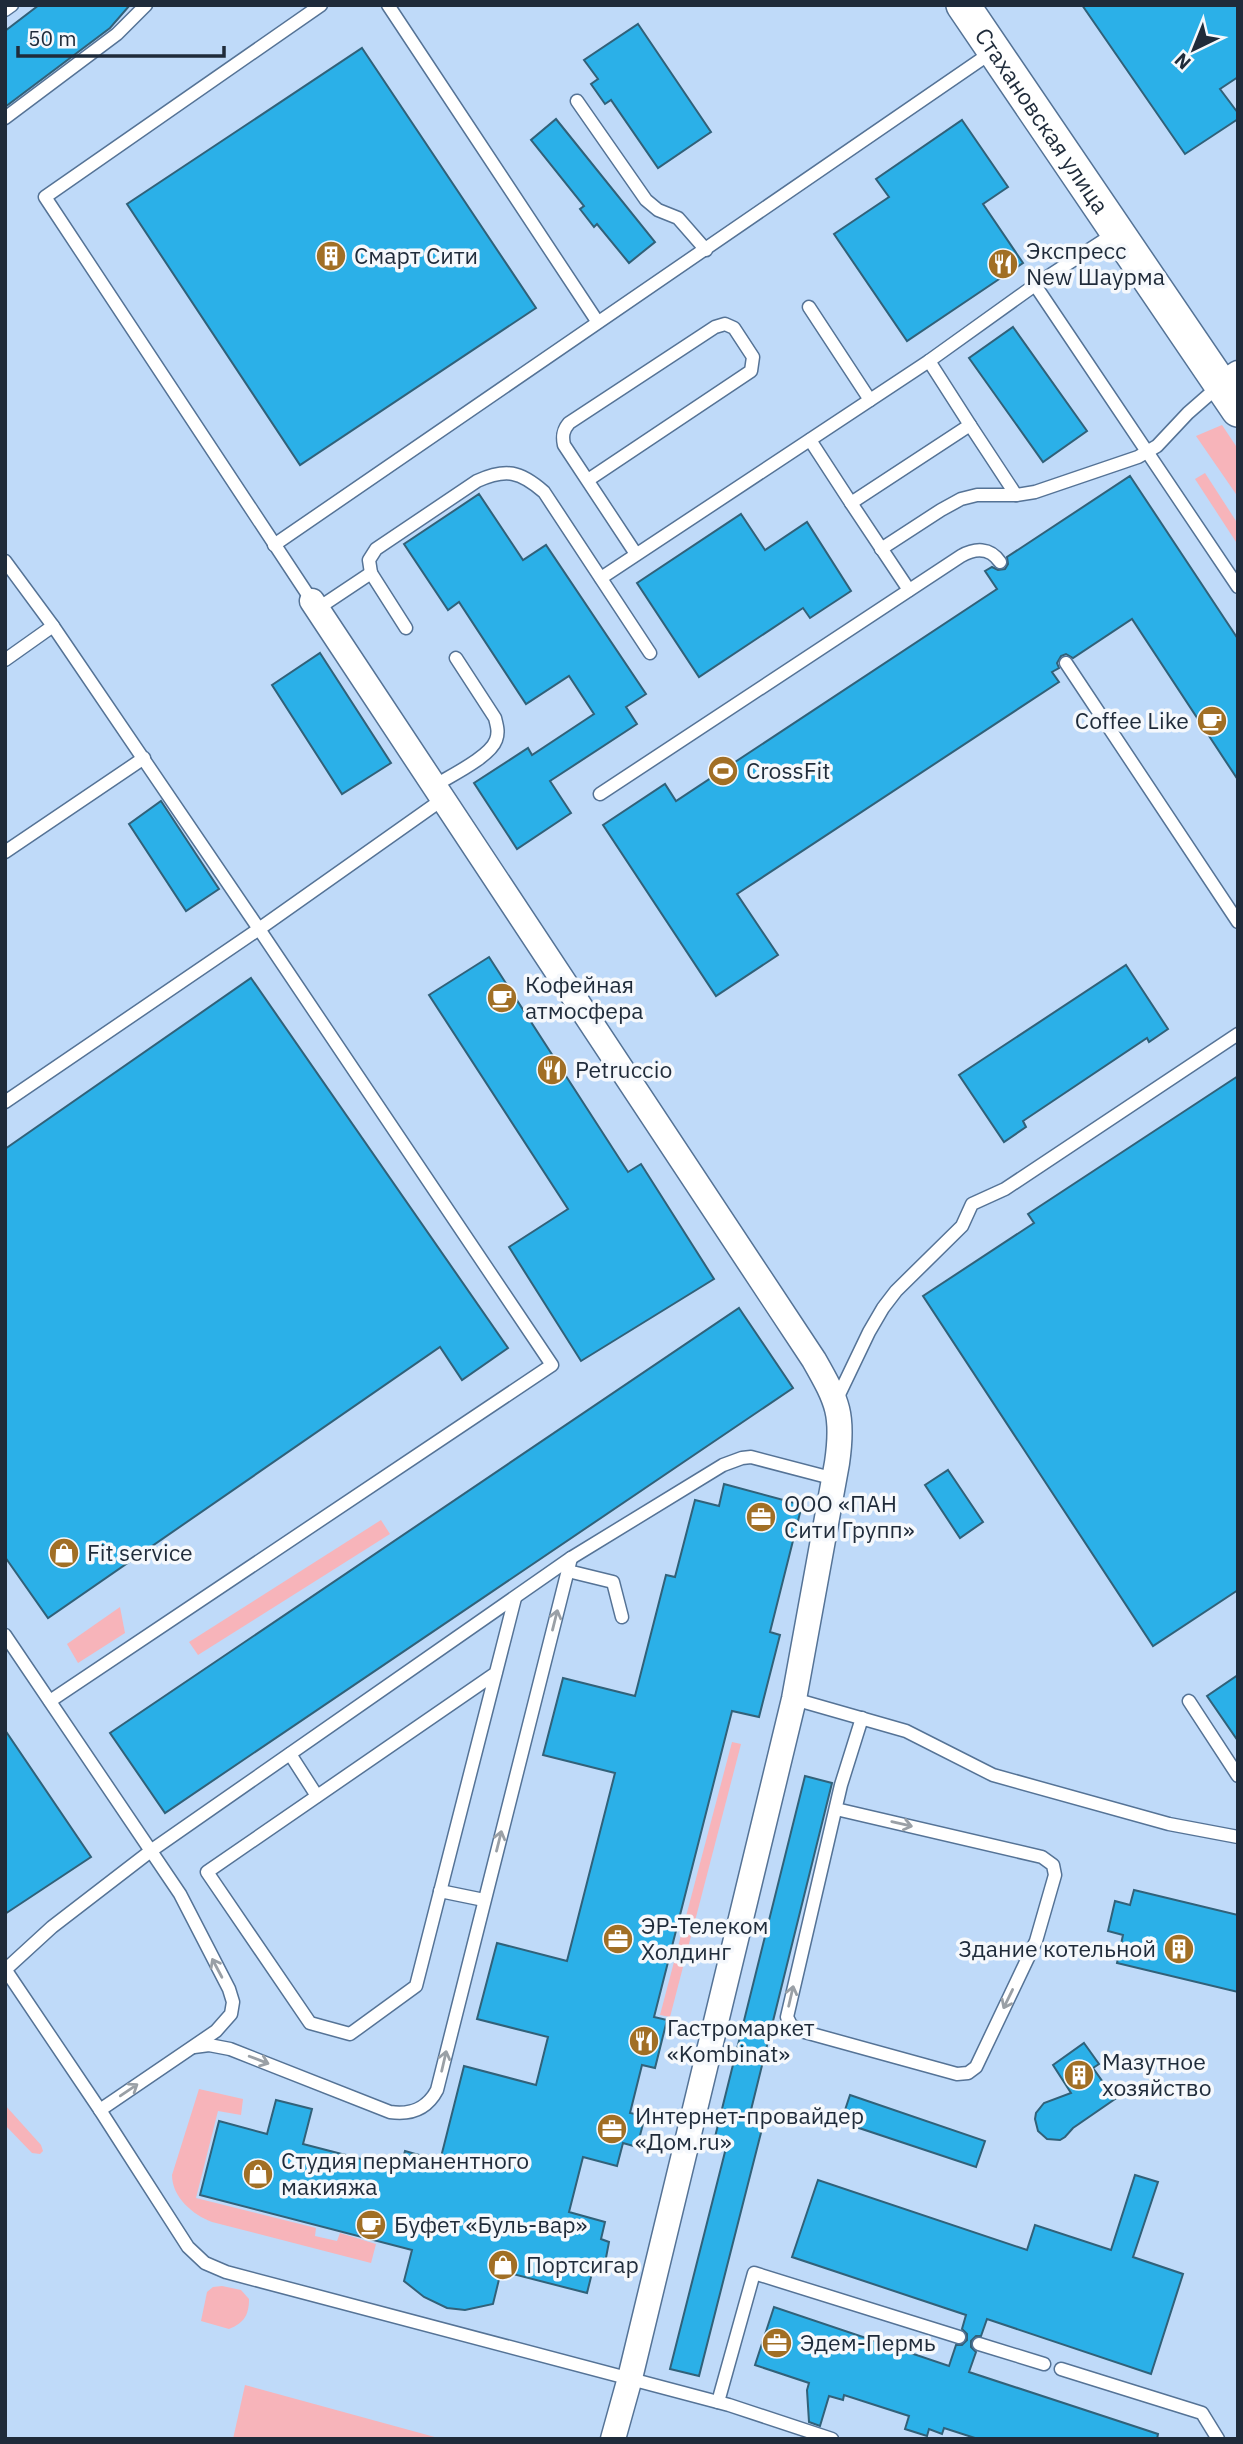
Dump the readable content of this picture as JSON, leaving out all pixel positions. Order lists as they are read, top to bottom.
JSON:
{
  "streets": {
    "main road": ["Стахановская улица"]
  },
  "places": {
    "building": ["Смарт Сити", "Здание котельной", "Мазутное хозяйство"],
    "restaurant": ["Экспресс New Шаурма", "Petruccio", "Гастромаркет «Kombinat»"],
    "cafe": ["Coffee Like", "Кофейная атмосфера", "Буфет «Буль-вар»"],
    "sports": ["CrossFit"],
    "office": [
      "ООО «ПАН Сити Групп»",
      "ЭР-Телеком Холдинг",
      "Интернет-провайдер «Дом.ru»",
      "Эдем-Пермь"
    ],
    "shop": ["Fit service", "Студия перманентного макияжа", "Портсигар"]
  },
  "scale_bar": "50 m",
  "north": "bottom left"
}
